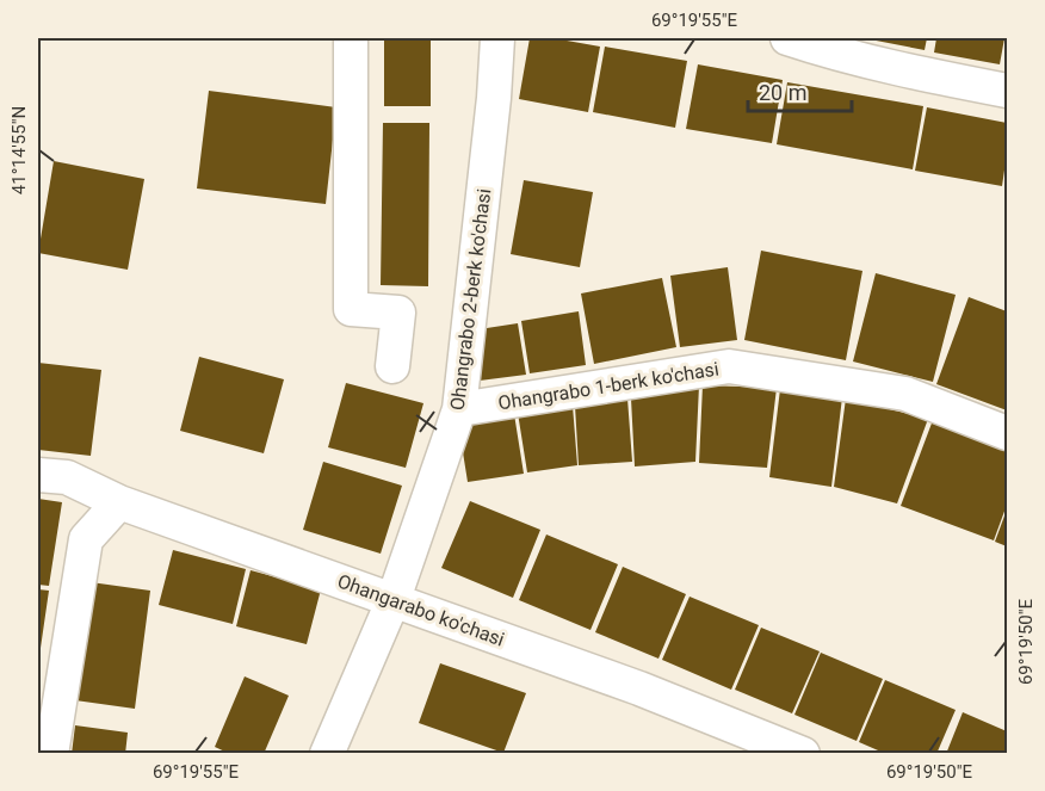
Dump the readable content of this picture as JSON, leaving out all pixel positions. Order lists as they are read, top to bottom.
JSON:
{
  "streets": {
    "street": ["Ohangrabo 2-berk ko'chasi", "Ohangrabo 1-berk ko'chasi", "Ohangarabo ko'chasi"]
  },
  "crossings": [
    ["Ohangrabo 2-berk ko'chasi", "Ohangrabo 1-berk ko'chasi"],
    ["Ohangrabo 2-berk ko'chasi", "Ohangarabo ko'chasi"]
  ],
  "scale_bar": "20 m",
  "coordinates": ["69°19'55\"E", "41°14'55\"N", "69°19'50\"E"]
}
